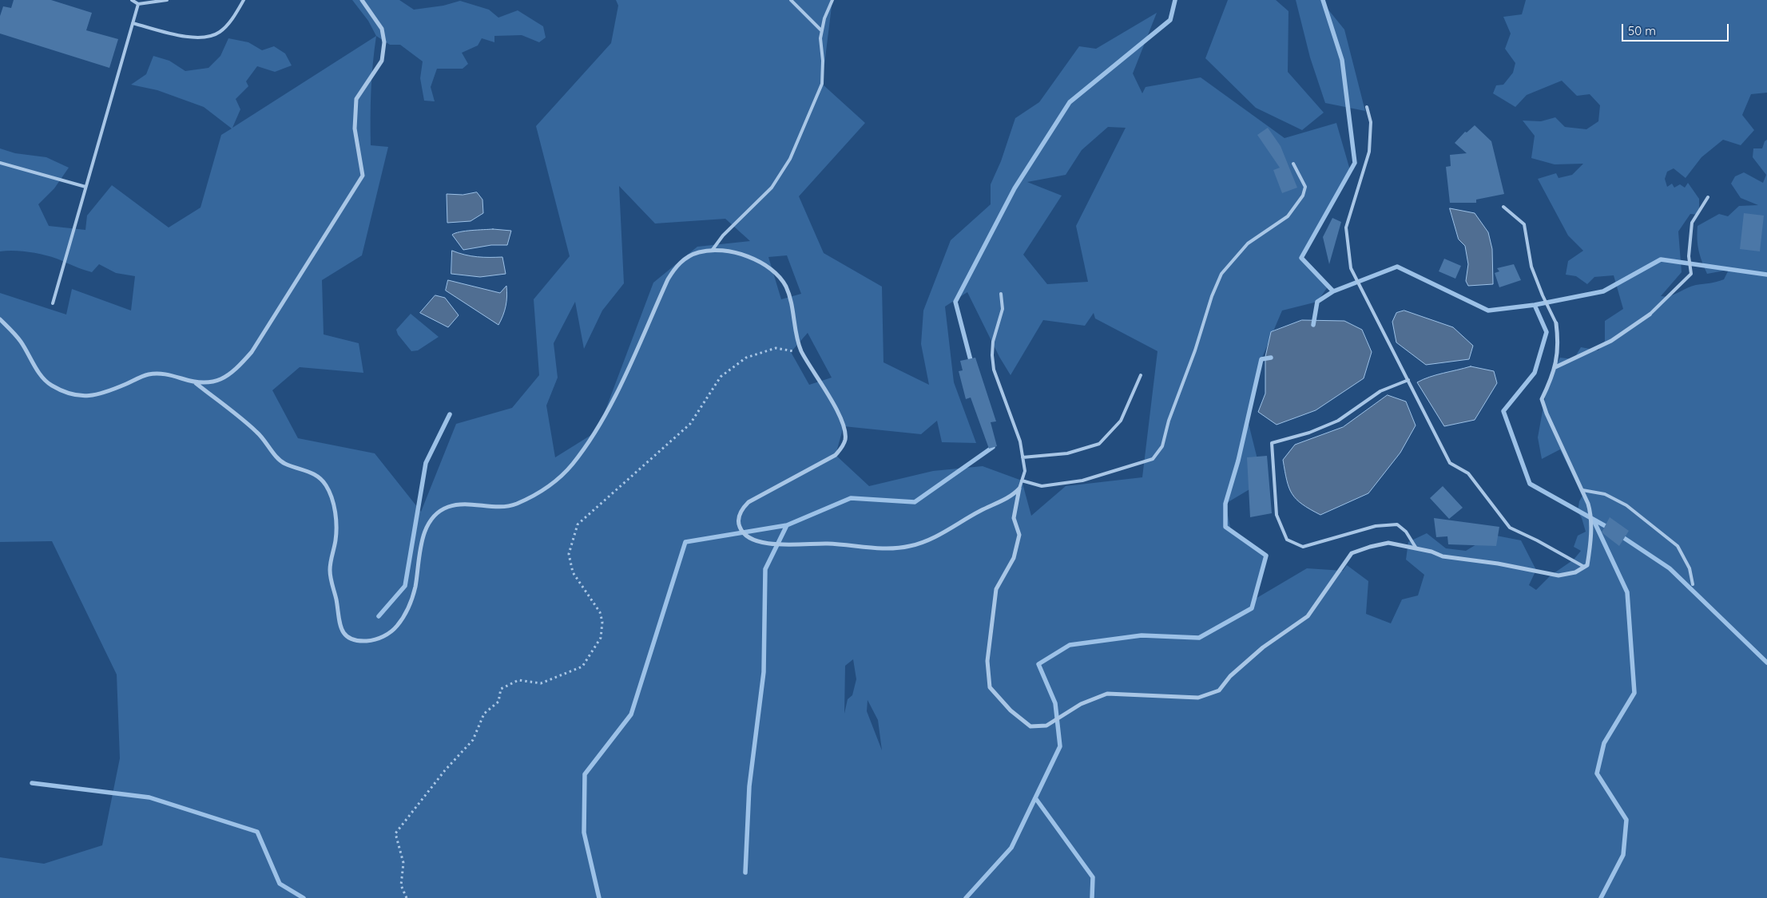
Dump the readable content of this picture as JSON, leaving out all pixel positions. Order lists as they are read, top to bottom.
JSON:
{
  "scale_bar": "50 m"
}
